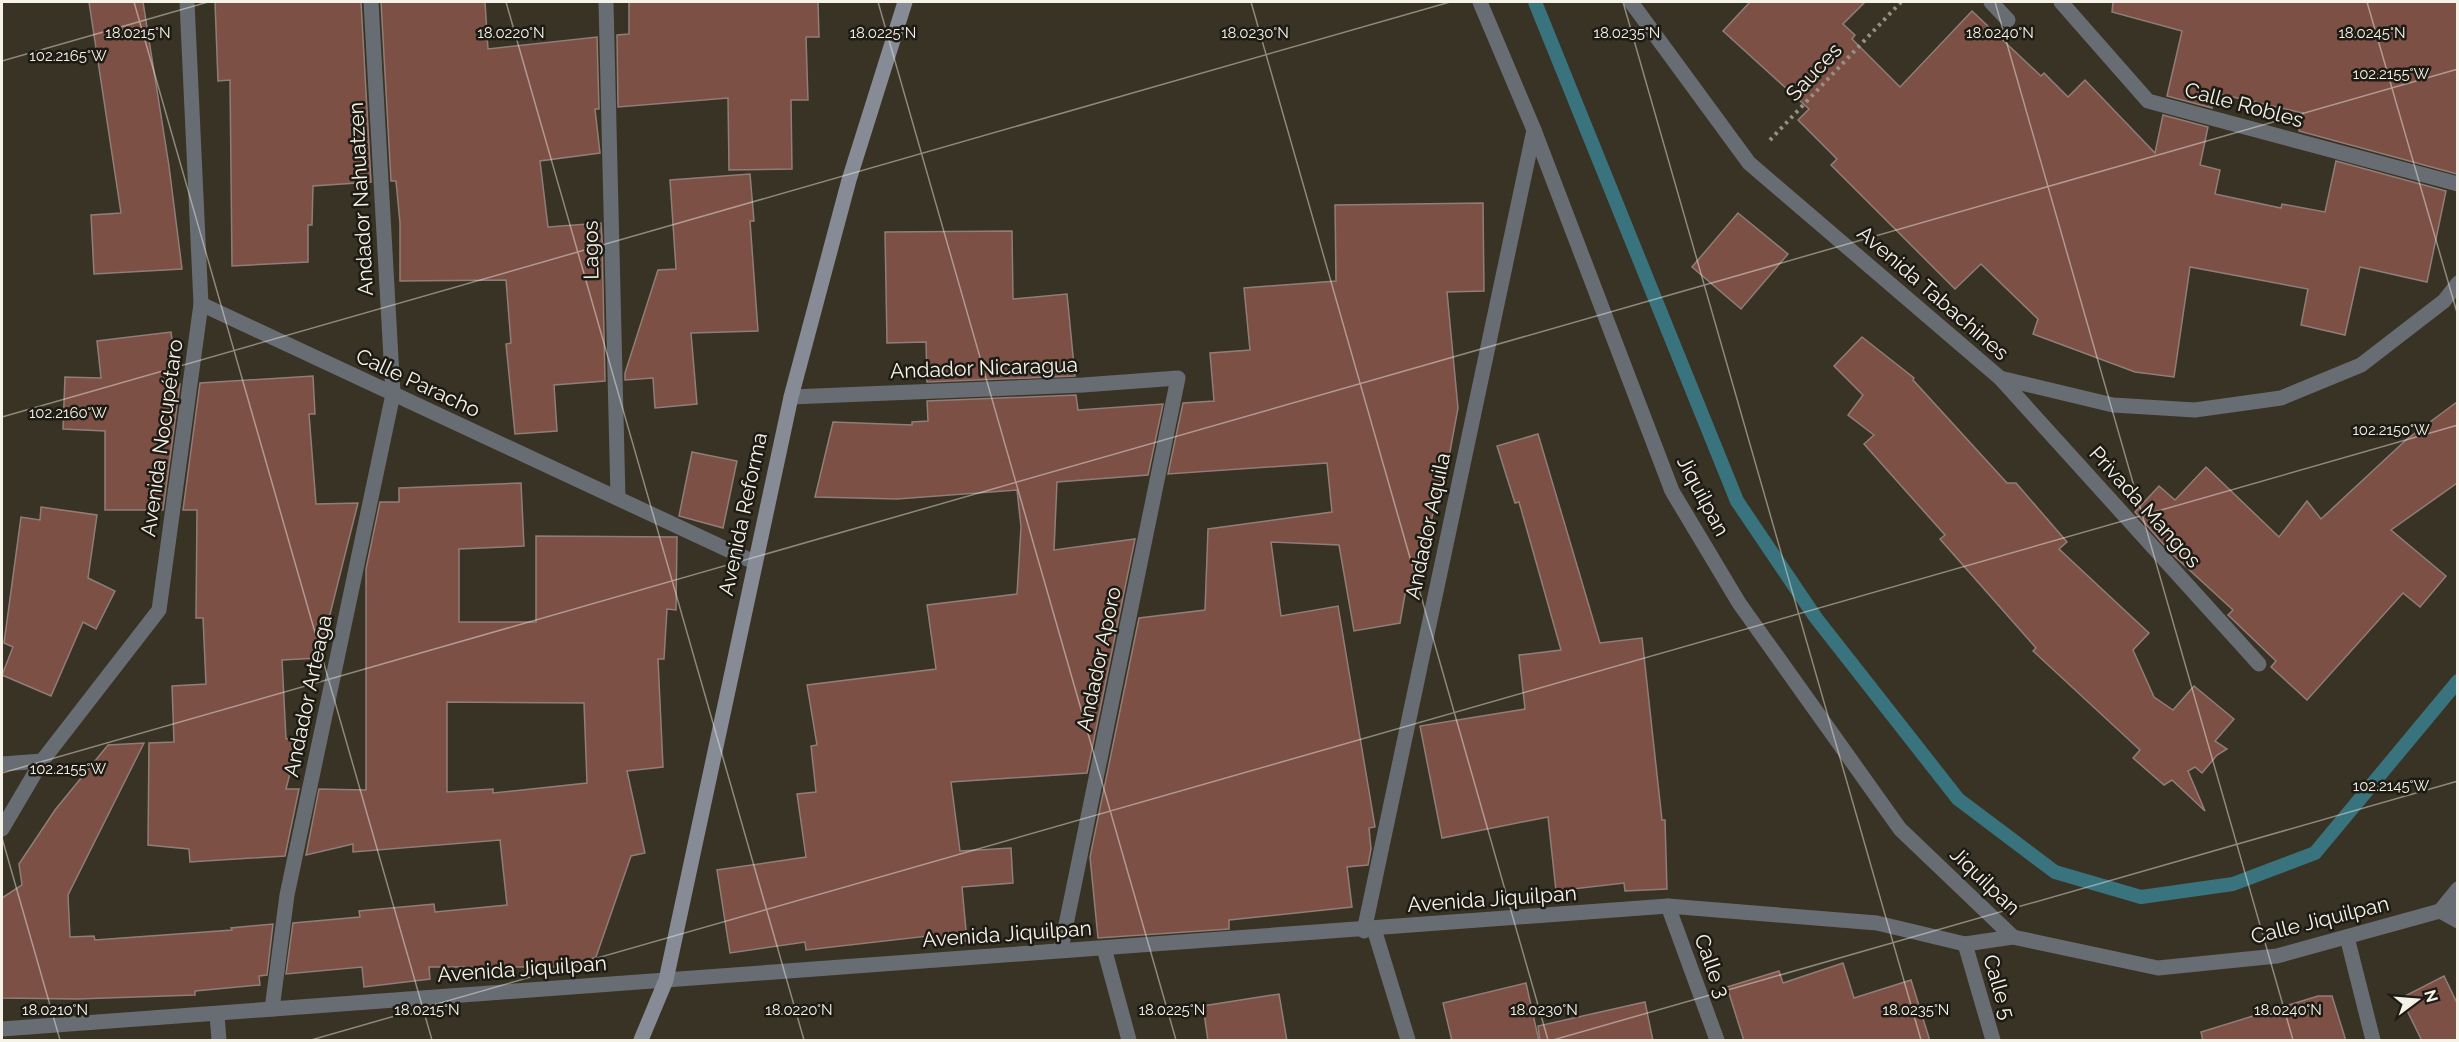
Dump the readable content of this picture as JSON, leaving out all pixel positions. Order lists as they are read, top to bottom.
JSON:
{
  "streets": {
    "street": [
      "Calle Robles",
      "Andador Nahuatzen",
      "Lagos",
      "Avenida Tabachines",
      "Andador Nicaragua",
      "Calle Paracho",
      "Avenida Nocupétaro",
      "Jiquilpan",
      "Privada Mangos",
      "Avenida Reforma",
      "Andador Aquila",
      "Andador Aporo",
      "Andador Arteaga",
      "Avenida Jiquilpan",
      "Calle Jiquilpan",
      "Calle 3",
      "Calle 5"
    ],
    "path": ["Sauces"]
  },
  "crossings": [
    ["Sauces", "Avenida Tabachines"],
    ["Andador Nahuatzen", "Calle Paracho"],
    ["Andador Nahuatzen", "Andador Arteaga"],
    ["Lagos", "Calle Paracho"],
    ["Avenida Tabachines", "Privada Mangos"],
    ["Andador Nicaragua", "Avenida Reforma"],
    ["Andador Nicaragua", "Andador Aporo"],
    ["Calle Paracho", "Avenida Nocupétaro"],
    ["Calle Paracho", "Avenida Reforma"],
    ["Calle Paracho", "Andador Arteaga"],
    ["Jiquilpan", "Andador Aquila"],
    ["Jiquilpan", "Avenida Jiquilpan"],
    ["Jiquilpan", "Calle Jiquilpan"],
    ["Avenida Reforma", "Avenida Jiquilpan"],
    ["Andador Aquila", "Avenida Jiquilpan"],
    ["Andador Aporo", "Avenida Jiquilpan"],
    ["Andador Arteaga", "Avenida Jiquilpan"],
    ["Avenida Jiquilpan", "Calle Jiquilpan"],
    ["Avenida Jiquilpan", "Calle 3"],
    ["Avenida Jiquilpan", "Calle 5"]
  ],
  "north": "right",
  "coordinates": [
    "18.0215°N",
    "18.0220°N",
    "18.0225°N",
    "18.0230°N",
    "18.0235°N",
    "18.0240°N",
    "18.0245°N",
    "102.2165°W",
    "102.2155°W",
    "102.2160°W",
    "102.2150°W",
    "102.2145°W",
    "18.0210°N"
  ]
}
